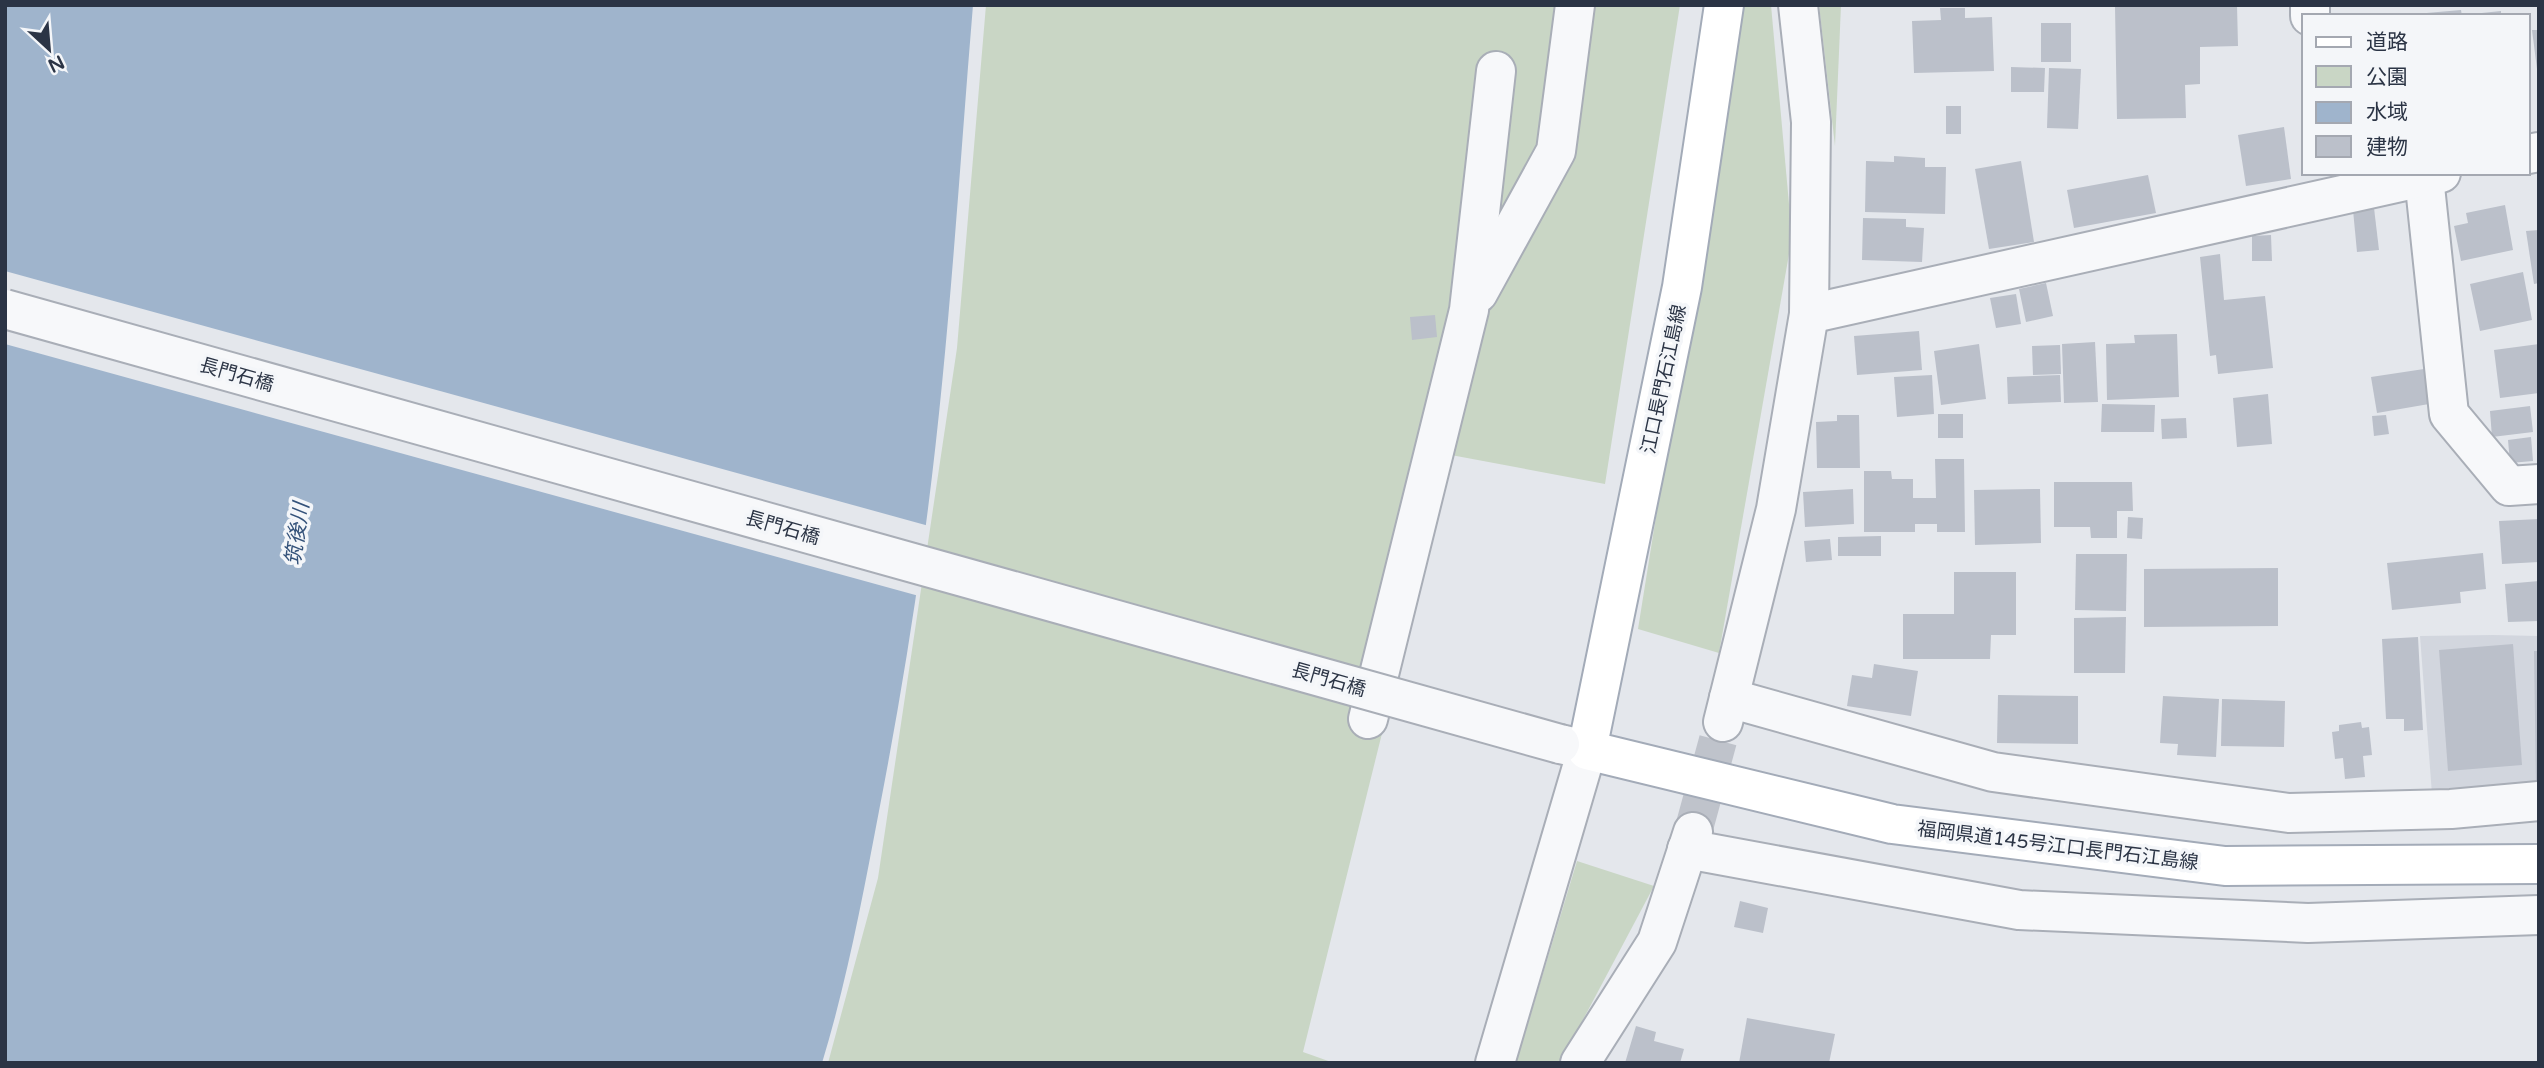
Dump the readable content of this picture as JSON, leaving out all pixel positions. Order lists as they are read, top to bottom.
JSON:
{
  "streets": {
    "main road": ["江口長門石江島線", "福岡県道145号江口長門石江島線"],
    "street": ["長門石橋"]
  },
  "crossings": [
    ["長門石橋", "江口長門石江島線"],
    ["長門石橋", "福岡県道145号江口長門石江島線"],
    ["江口長門石江島線", "福岡県道145号江口長門石江島線"]
  ],
  "water": ["筑後川"],
  "legend": [
    "道路",
    "公園",
    "水域",
    "建物"
  ],
  "north": "bottom right"
}
